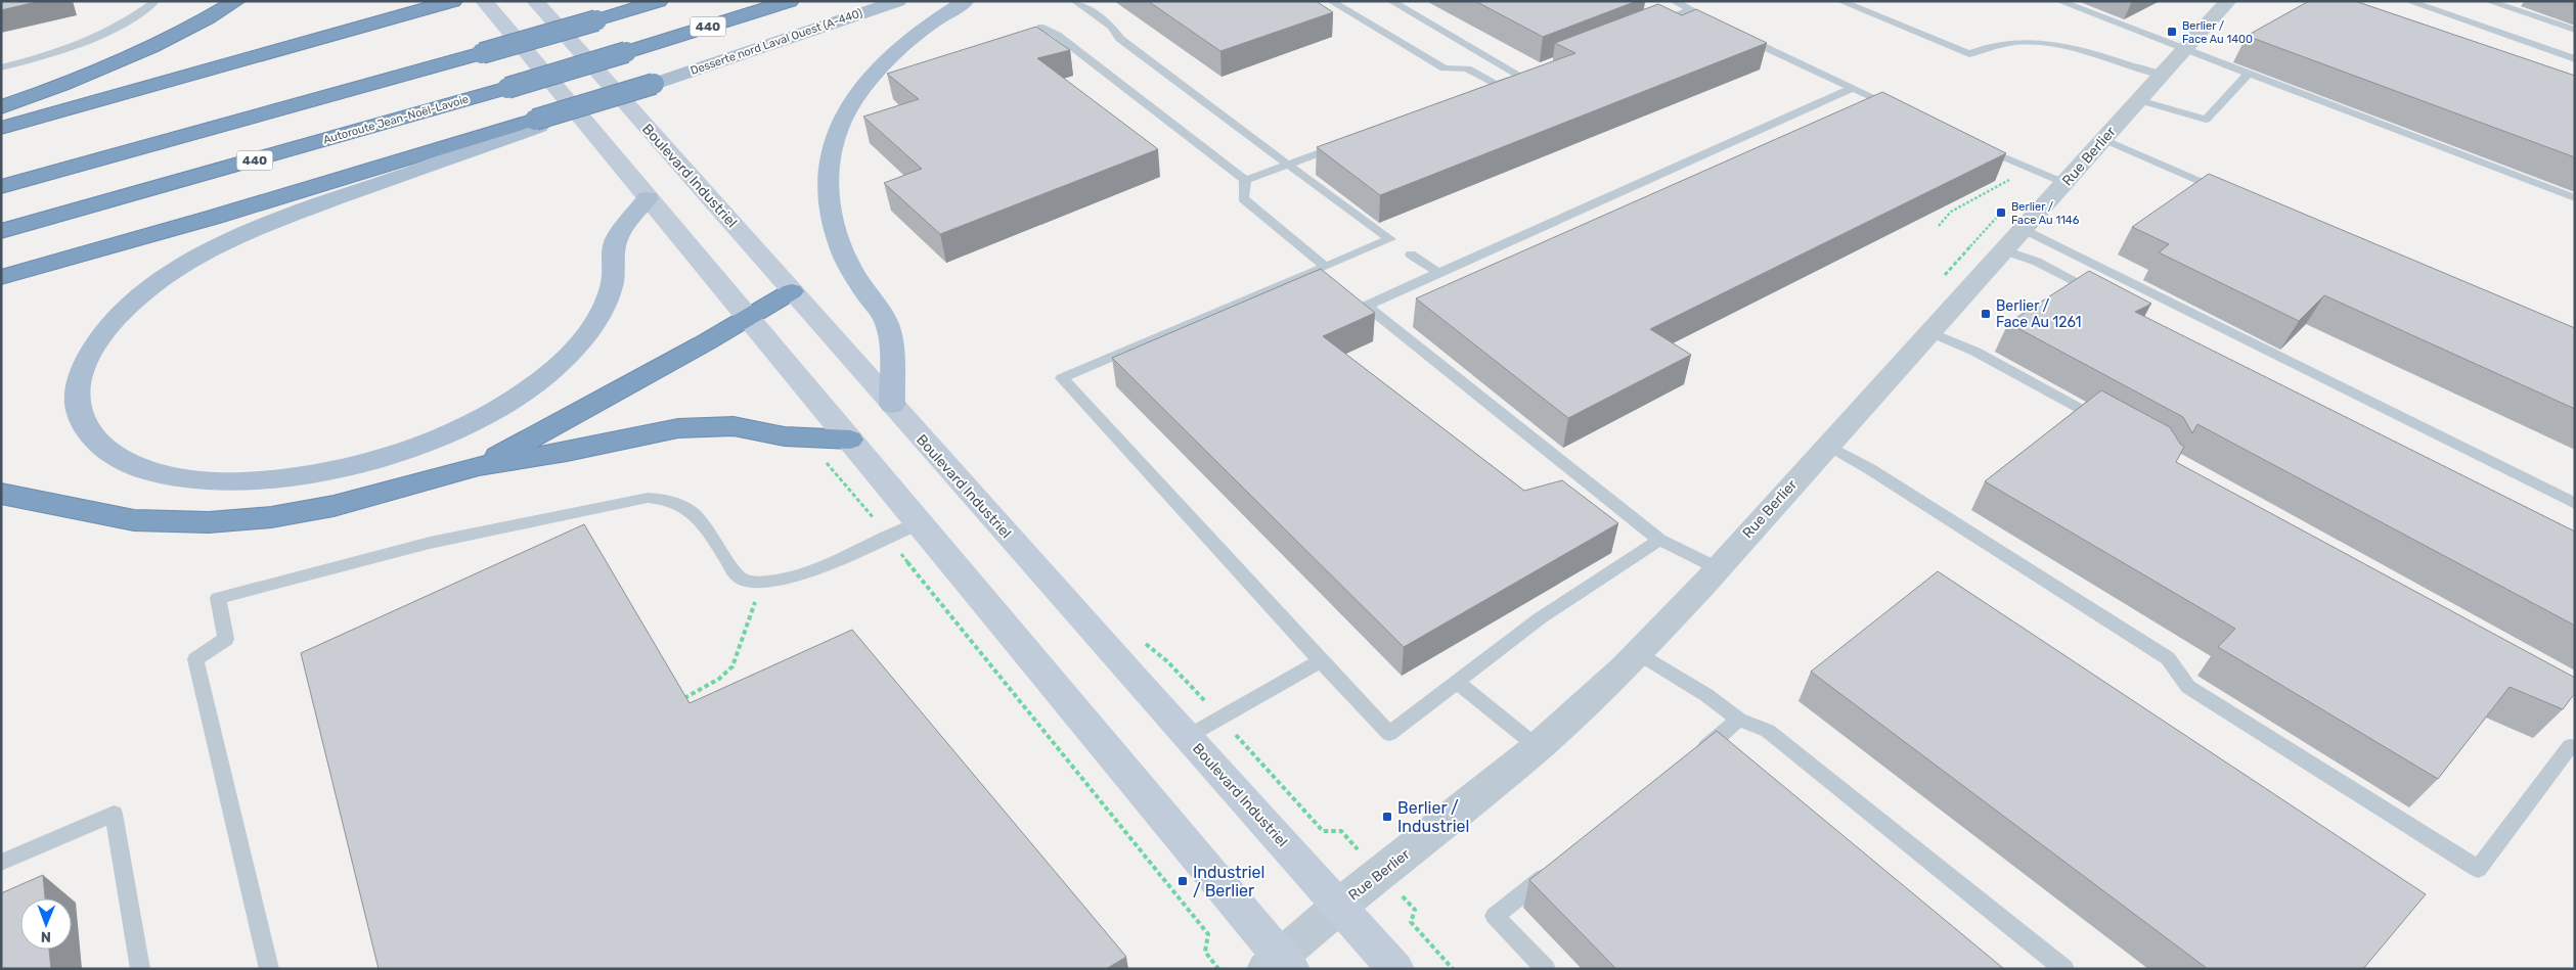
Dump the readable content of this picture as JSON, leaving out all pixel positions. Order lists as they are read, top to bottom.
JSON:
{
  "streets": {
    "highway": ["440", "Autoroute Jean-Noël-Lavoie"],
    "main road": ["Desserte nord Laval Ouest (A-440)"],
    "street": ["Rue Berlier", "Boulevard Industriel"]
  },
  "crossings": [
    ["Rue Berlier", "Boulevard Industriel"]
  ],
  "places": {
    "transit": [
      "Berlier / Face Au 1400",
      "Berlier / Face Au 1146",
      "Berlier / Face Au 1261",
      "Berlier / Industriel",
      "Industriel / Berlier"
    ]
  },
  "north": "bottom"
}
